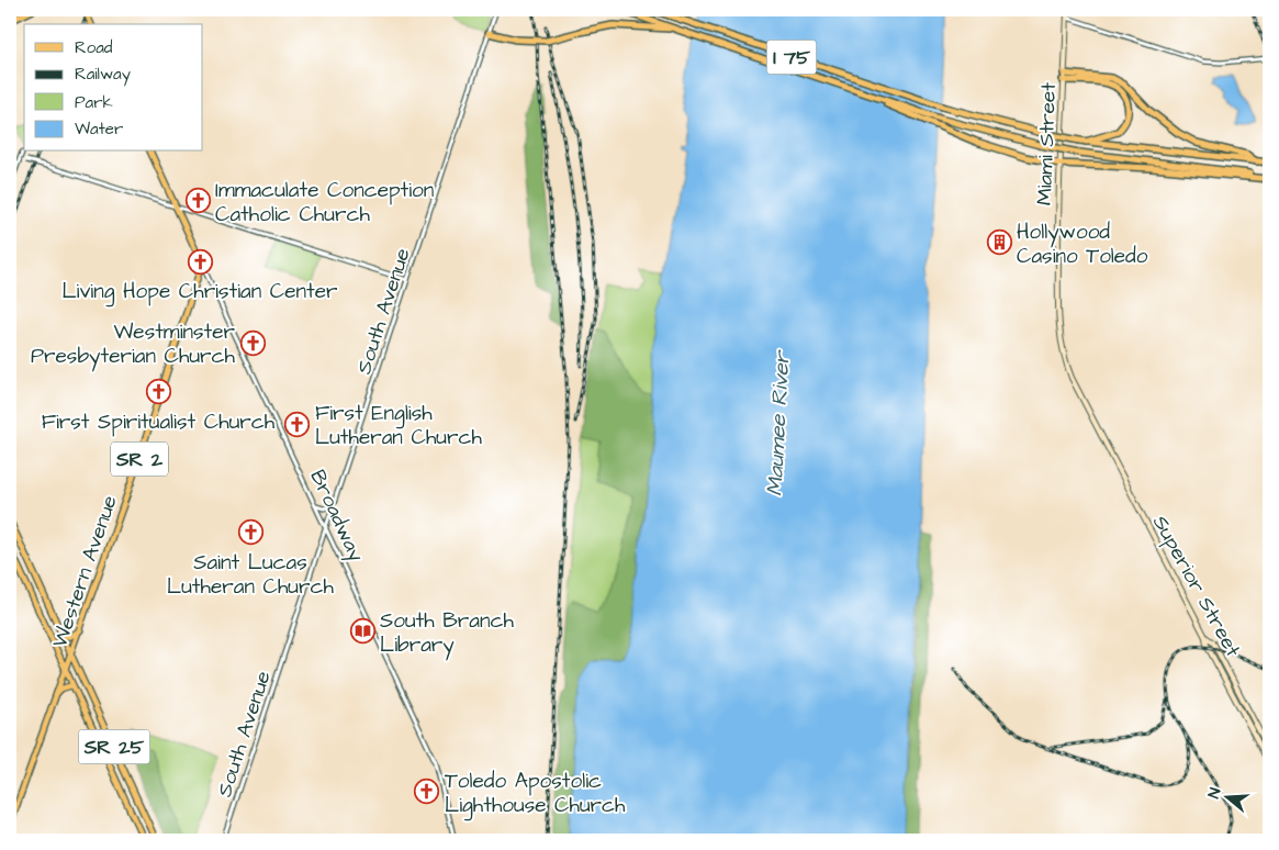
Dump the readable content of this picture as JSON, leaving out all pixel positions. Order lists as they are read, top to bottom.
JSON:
{
  "streets": {
    "highway": ["I 75"],
    "main road": [
      "Miami Street",
      "SR 2",
      "Broadway",
      "Western Avenue",
      "Superior Street",
      "SR 25"
    ],
    "street": ["South Avenue"]
  },
  "crossings": [
    ["Miami Street", "Superior Street"],
    ["South Avenue", "Broadway"],
    ["Broadway", "Western Avenue"],
    ["Western Avenue", "SR 25"]
  ],
  "water": ["Maumee River"],
  "places": {
    "church": [
      "Immaculate Conception Catholic Church",
      "Living Hope Christian Center",
      "Westminster Presbyterian Church",
      "First Spiritualist Church",
      "First English Lutheran Church",
      "Saint Lucas Lutheran Church",
      "Toledo Apostolic Lighthouse Church"
    ],
    "building": ["Hollywood Casino Toledo"],
    "library": ["South Branch Library"]
  },
  "legend": [
    "Road",
    "Railway",
    "Park",
    "Water"
  ],
  "north": "left"
}
